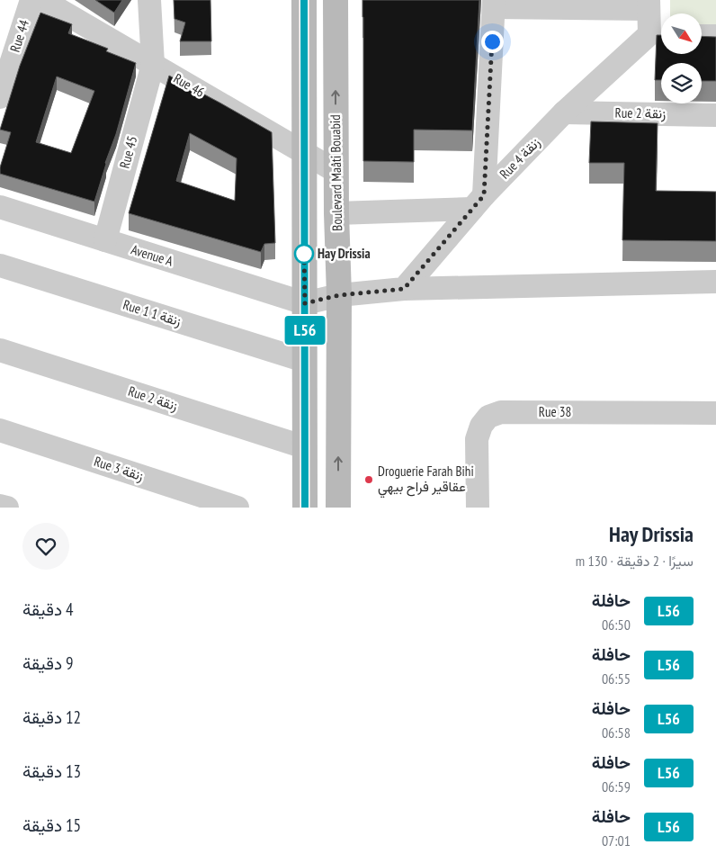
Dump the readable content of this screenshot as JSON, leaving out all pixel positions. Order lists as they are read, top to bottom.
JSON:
{
  "streets": {
    "street": [
      "Rue 44",
      "Rue 46",
      "Rue 2 زنقة",
      "Rue 45",
      "Rue 4 زنقة",
      "Boulevard Maâti Bouabid",
      "Avenue A",
      "Rue 1 زنقة 1",
      "Rue 38",
      "Rue 3 زنقة"
    ]
  },
  "crossings": [
    ["Rue 46", "Rue 45"],
    ["Rue 46", "Boulevard Maâti Bouabid"],
    ["Rue 2 زنقة", "Rue 4 زنقة"],
    ["Rue 45", "Avenue A"]
  ],
  "places": ["Hay Drissia", "Droguerie Farah Bihi عقاقير فراح بيهي"],
  "lines": ["bus line L56"],
  "north": "bottom right",
  "page": {
    "on_map": "L56",
    "heading": ["Hay Drissia", "سيرًا · 2 دقيقة · 130 m"],
    "list": [
      {
        "mark": "L56",
        "name": "حافلة",
        "note": "06:50",
        "value": "4 دقيقة"
      },
      {
        "mark": "L56",
        "name": "حافلة",
        "note": "06:55",
        "value": "9 دقيقة"
      },
      {
        "mark": "L56",
        "name": "حافلة",
        "note": "06:58",
        "value": "12 دقيقة"
      },
      {
        "mark": "L56",
        "name": "حافلة",
        "note": "06:59",
        "value": "13 دقيقة"
      },
      {
        "mark": "L56",
        "name": "حافلة",
        "note": "07:01",
        "value": "15 دقيقة"
      }
    ]
  }
}
